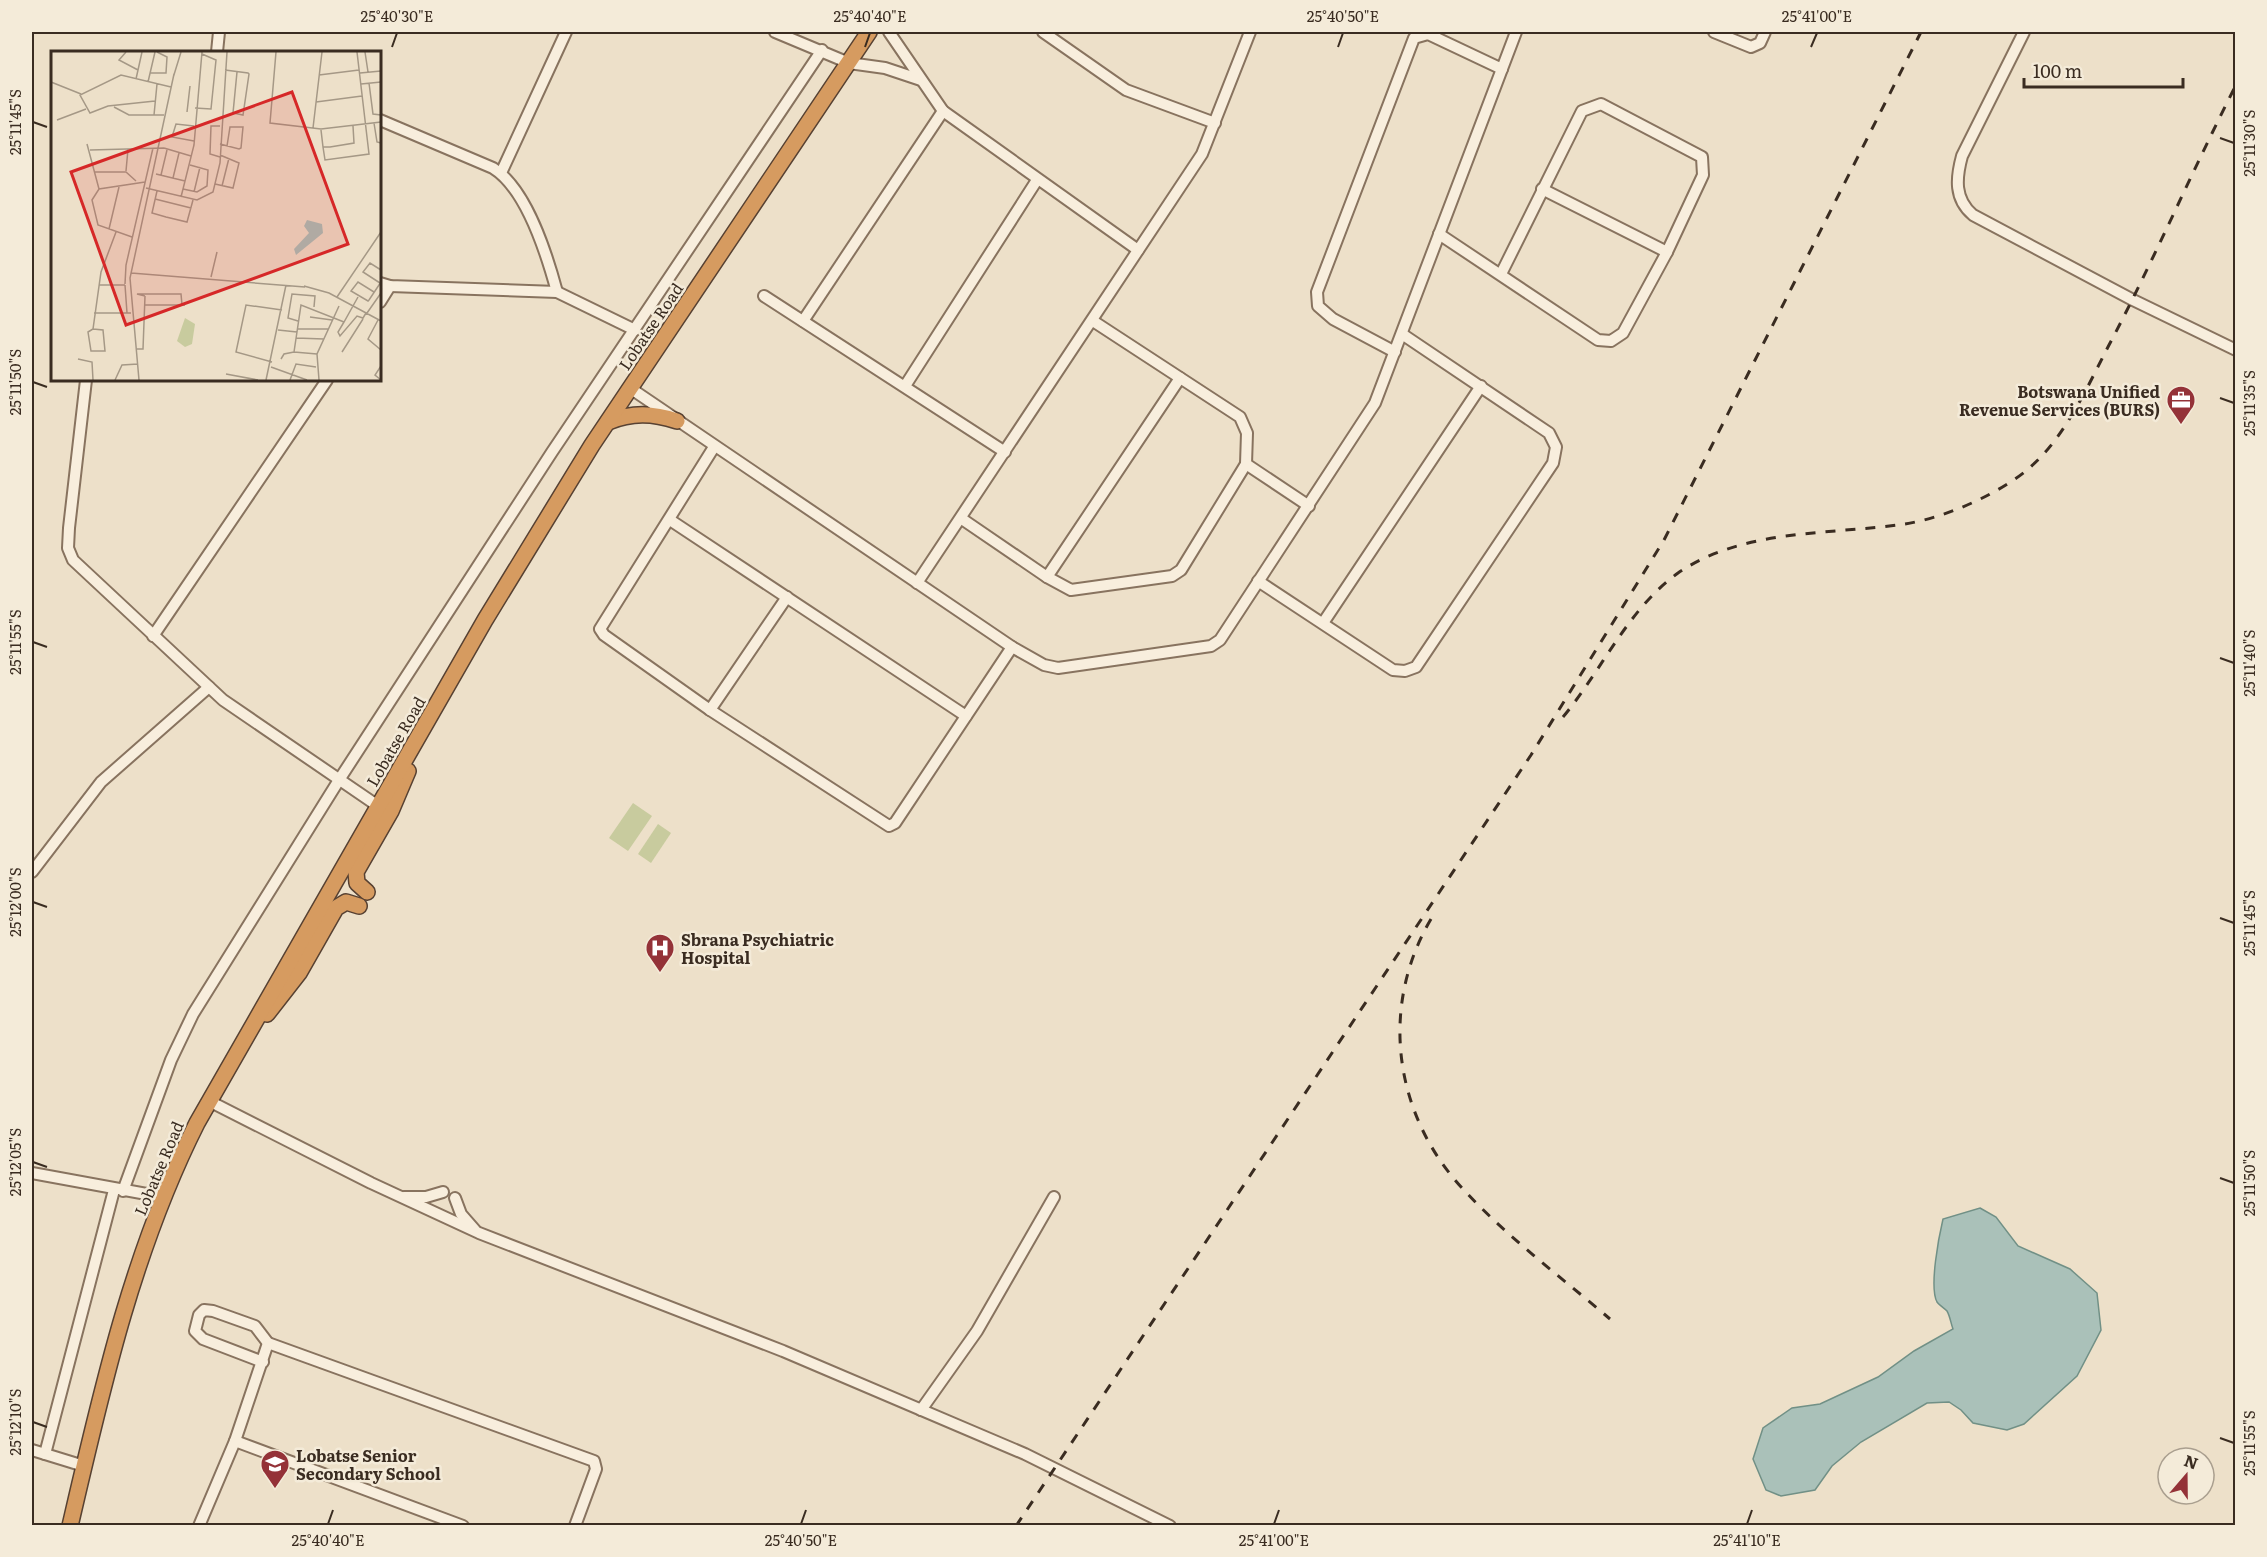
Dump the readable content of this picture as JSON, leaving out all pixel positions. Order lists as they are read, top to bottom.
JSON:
{
  "streets": {
    "highway": ["Lobatse Road"]
  },
  "places": {
    "office": ["Botswana Unified Revenue Services (BURS)"],
    "hospital": ["Sbrana Psychiatric Hospital"],
    "school or university": ["Lobatse Senior Secondary School"]
  },
  "scale_bar": "100 m",
  "north": "top",
  "coordinates": [
    "25°40'30\"E",
    "25°40'40\"E",
    "25°40'50\"E",
    "25°41'00\"E",
    "25°11'45\"S",
    "25°11'30\"S",
    "25°11'50\"S",
    "25°11'35\"S",
    "25°11'55\"S",
    "25°11'40\"S",
    "25°12'00\"S",
    "25°12'05\"S",
    "25°12'10\"S",
    "25°41'10\"E"
  ]
}
